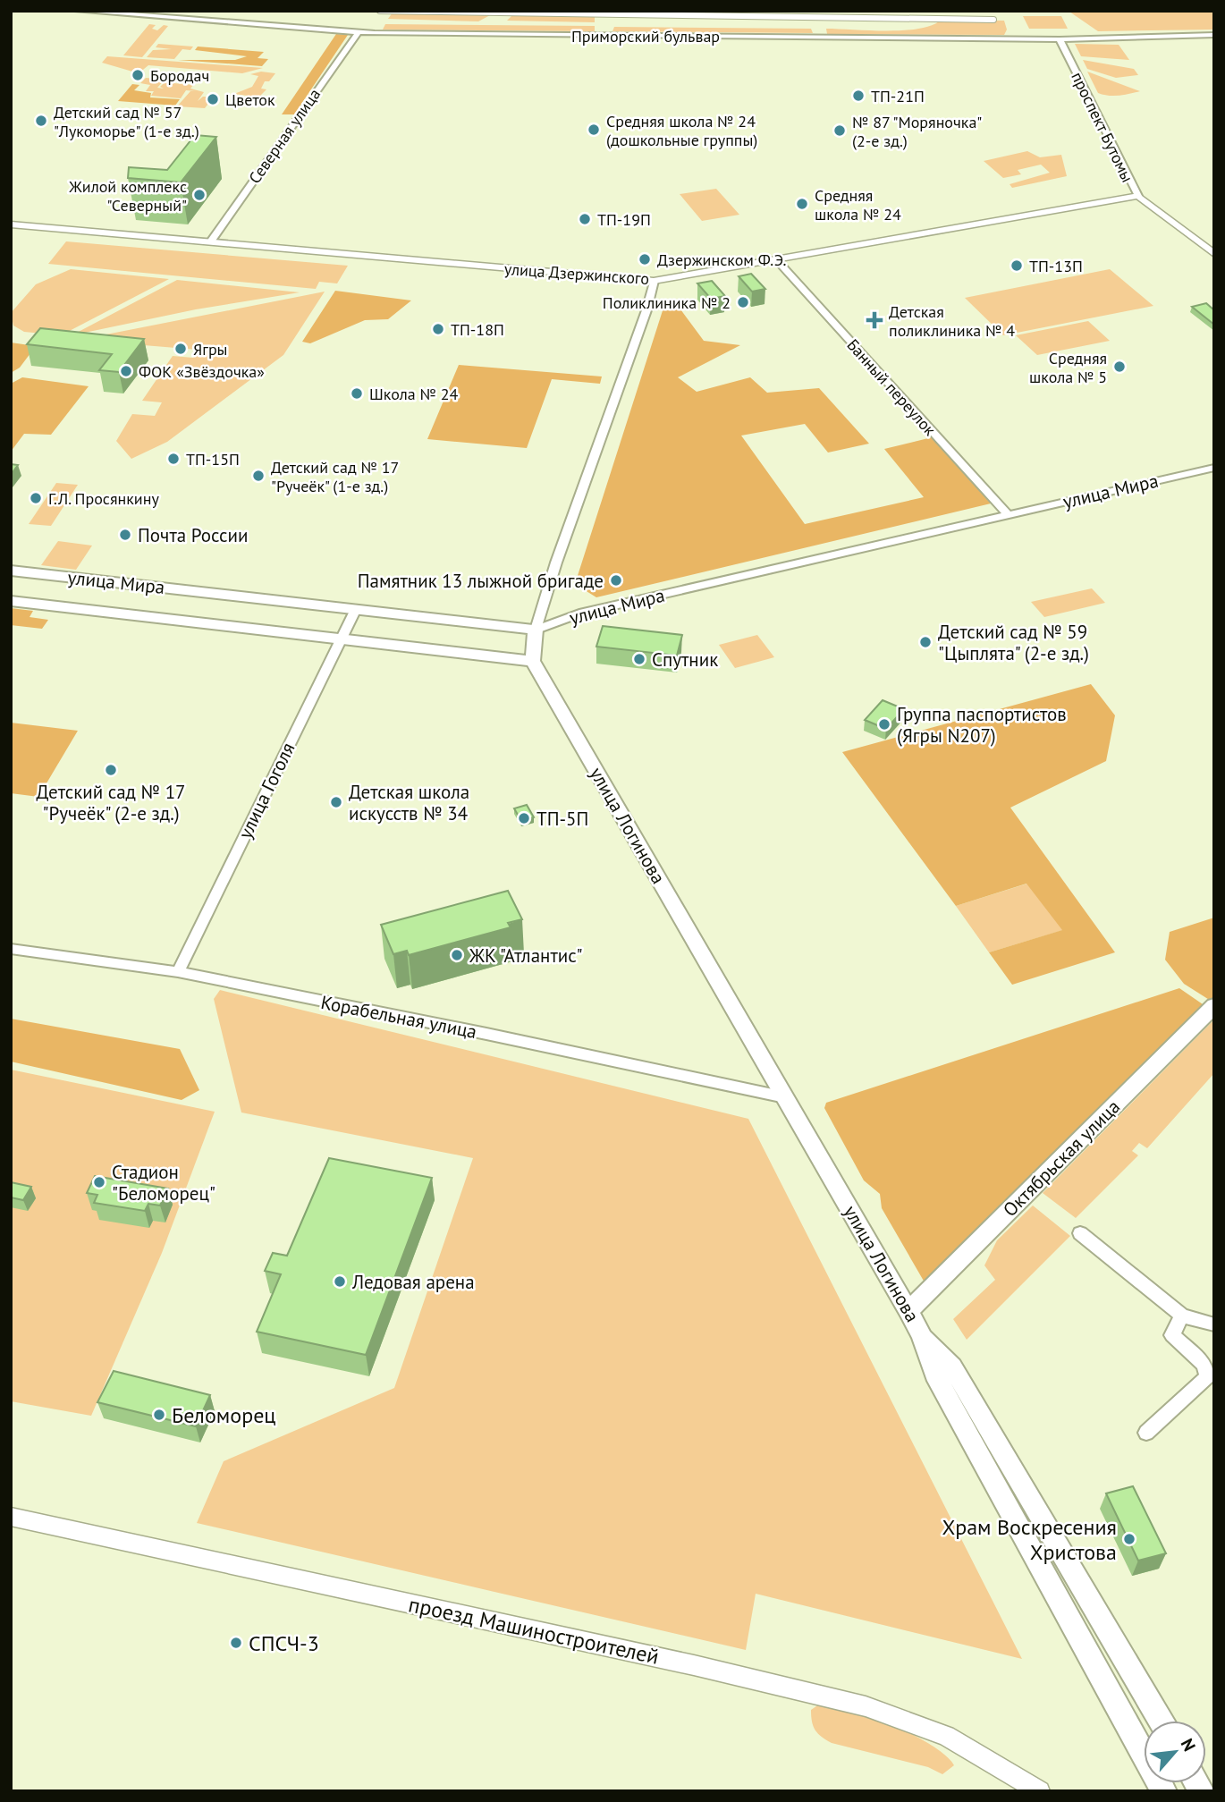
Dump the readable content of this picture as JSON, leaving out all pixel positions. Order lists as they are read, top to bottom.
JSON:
{
  "streets": {
    "main road": ["улица Мира", "улица Логинова", "Октябрьская улица"],
    "street": [
      "Приморский бульвар",
      "проспект Бутомы",
      "Северная улица",
      "улица Дзержинского",
      "Банный переулок",
      "улица Гоголя",
      "Корабельная улица",
      "проезд Машиностроителей"
    ]
  },
  "crossings": [
    ["Приморский бульвар", "проспект Бутомы"],
    ["Приморский бульвар", "Северная улица"],
    ["проспект Бутомы", "улица Дзержинского"],
    ["Северная улица", "улица Дзержинского"],
    ["улица Дзержинского", "Банный переулок"],
    ["Банный переулок", "улица Мира"],
    ["улица Мира", "улица Гоголя"],
    ["улица Мира", "улица Логинова"],
    ["улица Гоголя", "Корабельная улица"],
    ["улица Логинова", "Корабельная улица"],
    ["улица Логинова", "Октябрьская улица"]
  ],
  "places": {
    "other": [
      "Бородач",
      "ТП-21П",
      "Цветок",
      "Детский сад № 57 \"Лукоморье\" (1-е зд.)",
      "Средняя школа № 24 (дошкольные группы)",
      "№ 87 \"Моряночка\" (2-е зд.)",
      "Жилой комплекс \"Северный\"",
      "Средняя школа № 24",
      "ТП-19П",
      "Дзержинском Ф.Э.",
      "ТП-13П",
      "Поликлиника № 2",
      "ТП-18П",
      "Ягры",
      "Средняя школа № 5",
      "ФОК «Звёздочка»",
      "Школа № 24",
      "ТП-15П",
      "Детский сад № 17 \"Ручеёк\" (1-е зд.)",
      "Г.Л. Просянкину",
      "Почта России",
      "Памятник 13 лыжной бригаде",
      "Детский сад № 59 \"Цыплята\" (2-е зд.)",
      "Спутник",
      "Группа паспортистов (Ягры N207)",
      "Детский сад № 17 \"Ручеёк\" (2-е зд.)",
      "Детская школа искусств № 34",
      "ТП-5П",
      "ЖК \"Атлантис\"",
      "Стадион \"Беломорец\"",
      "Ледовая арена",
      "Беломорец",
      "Храм Воскресения Христова",
      "СПСЧ-3"
    ],
    "health": ["Детская поликлиника № 4"]
  },
  "north": "top right"
}
